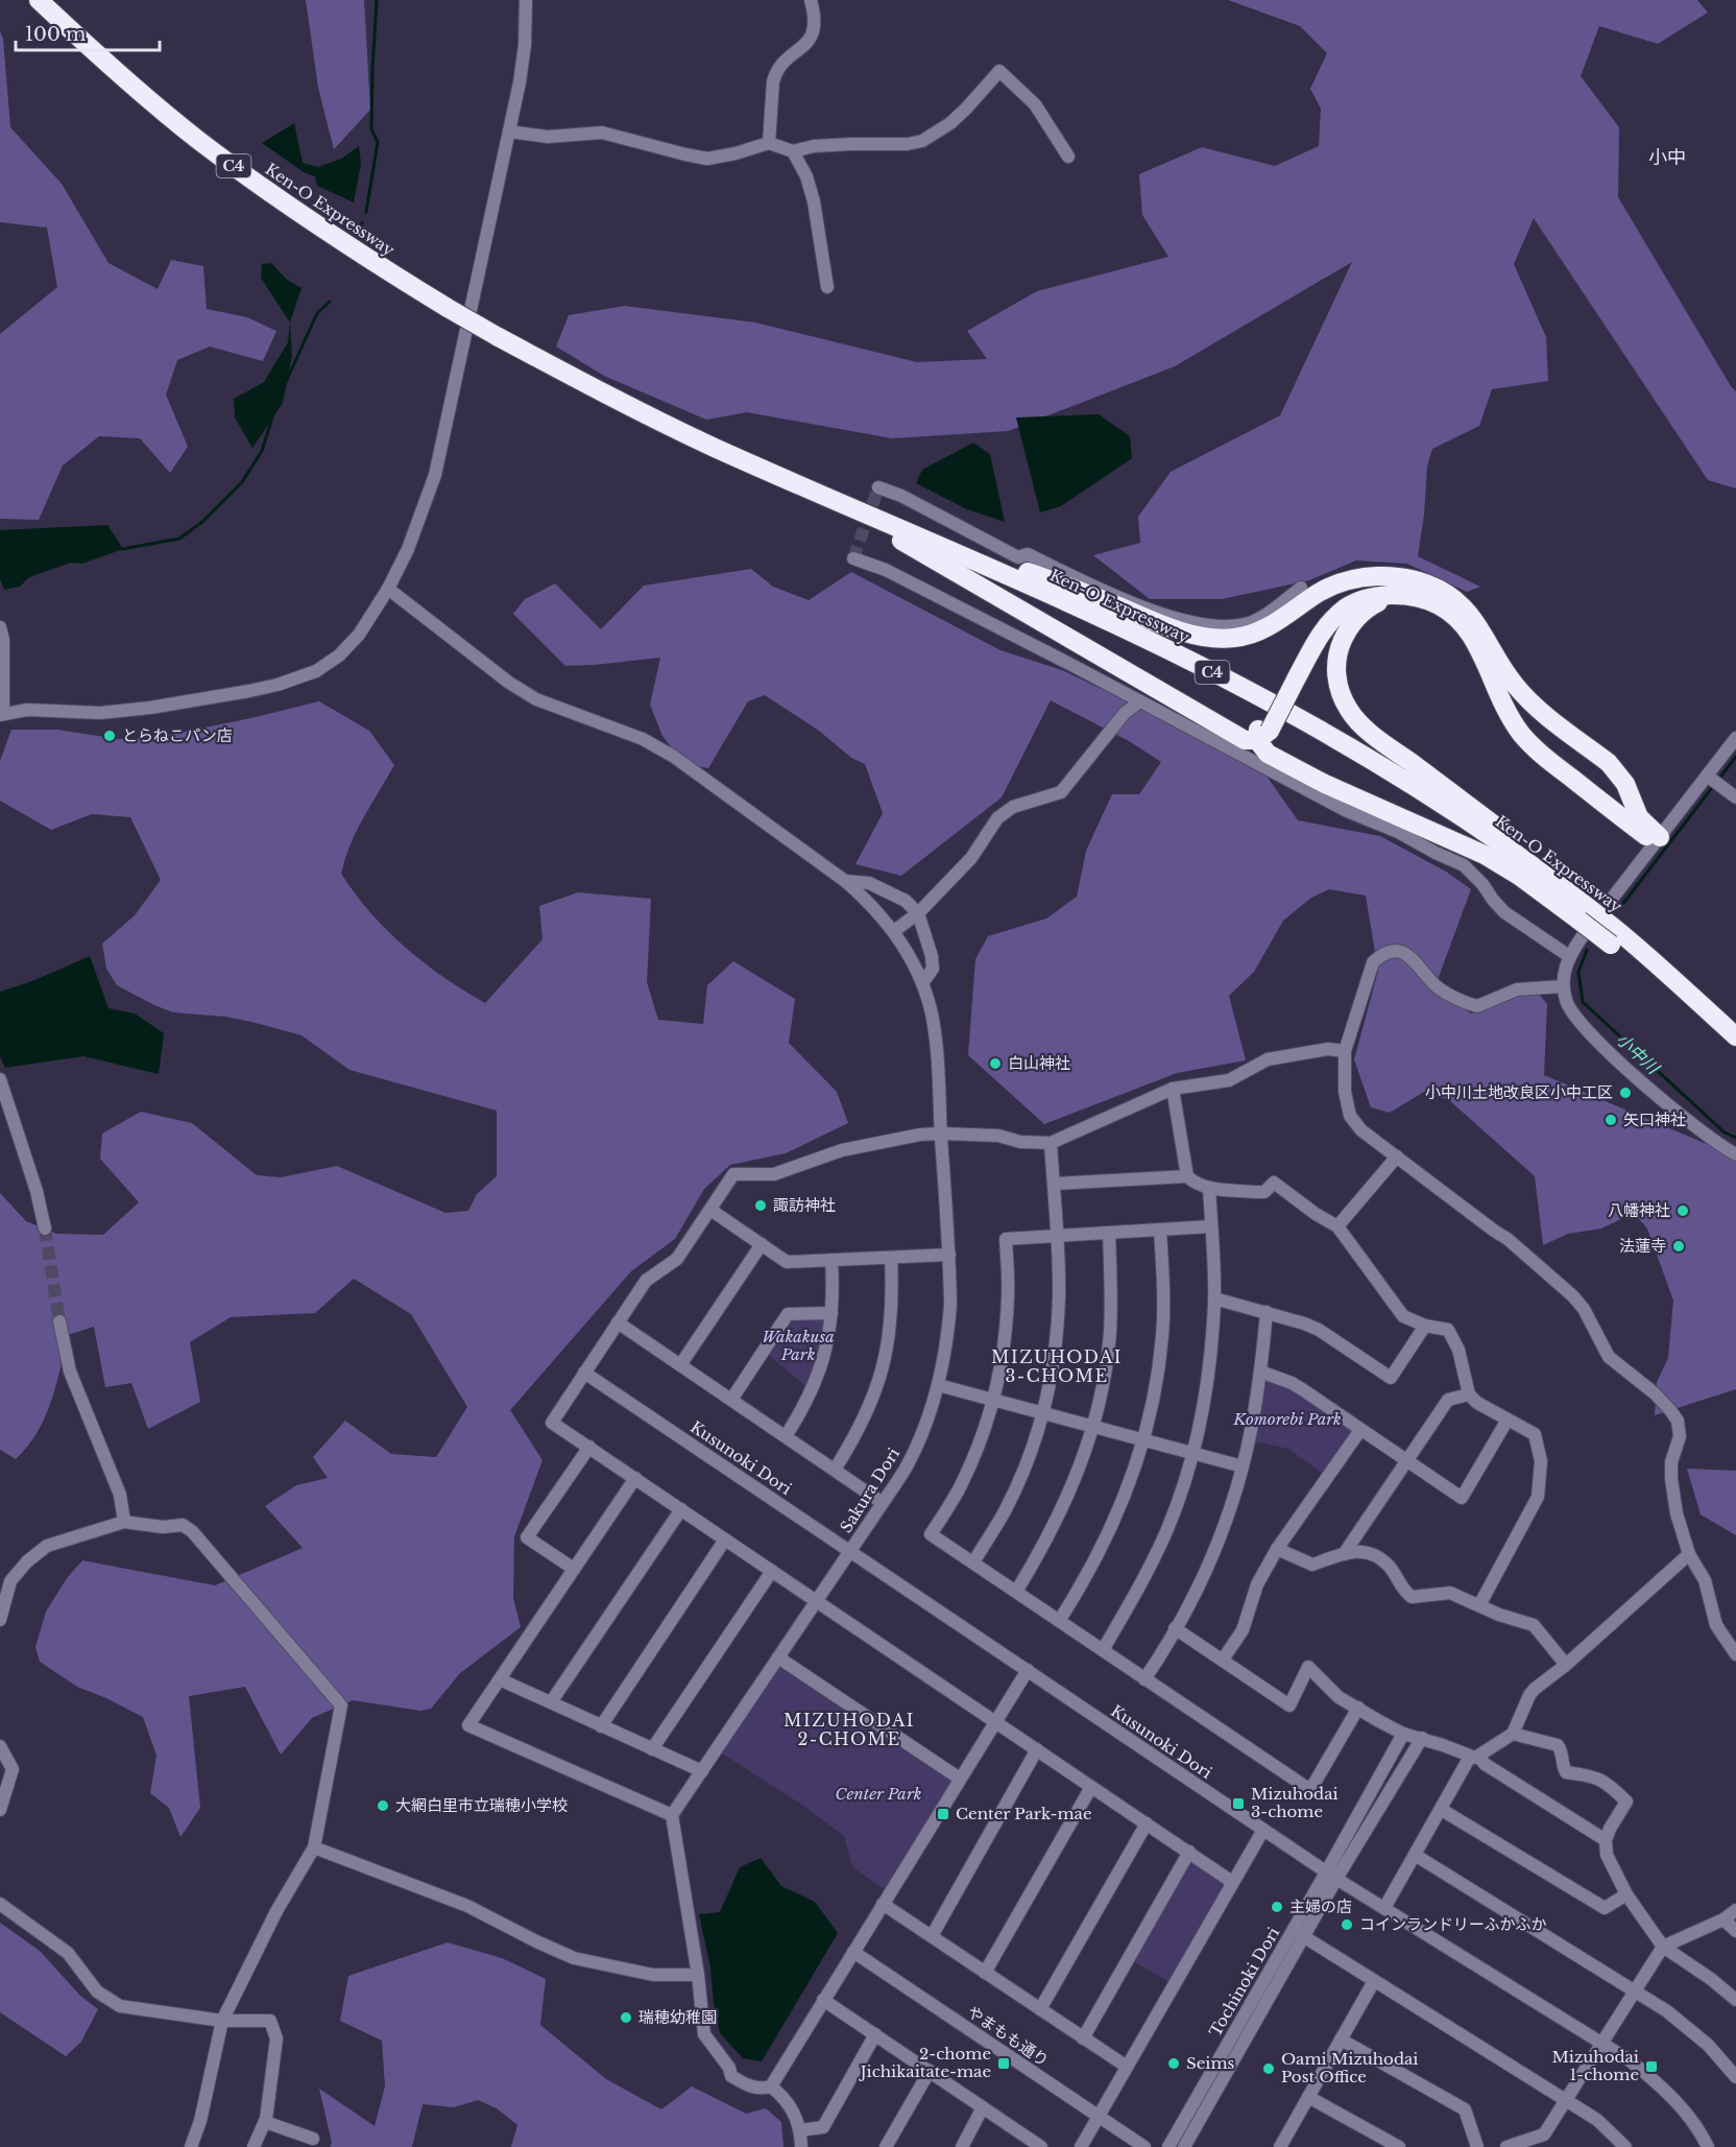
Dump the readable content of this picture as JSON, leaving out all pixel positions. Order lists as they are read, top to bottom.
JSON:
{
  "streets": {
    "highway": ["C4", "Ken-O Expressway"],
    "street": [
      "Kusunoki Dori",
      "Sakura Dori",
      "Tochinoki Dori",
      "やまもも通り"
    ]
  },
  "crossings": [
    ["Kusunoki Dori", "Sakura Dori"],
    ["Kusunoki Dori", "Tochinoki Dori"]
  ],
  "districts": ["小中", "MIZUHODAI 3-CHOME", "MIZUHODAI 2-CHOME"],
  "water": ["小中川"],
  "parks": ["Wakakusa Park", "Komorebi Park", "Center Park"],
  "places": {
    "other": [
      "とらねこパン店",
      "白山神社",
      "小中川土地改良区小中工区",
      "矢口神社",
      "諏訪神社",
      "八幡神社",
      "法蓮寺",
      "大網白里市立瑞穂小学校",
      "主婦の店",
      "コインランドリーふかふか",
      "瑞穂幼稚園",
      "Seims",
      "Oami Mizuhodai Post Office"
    ],
    "transit": [
      "Mizuhodai 3-chome",
      "Center Park-mae",
      "2-chome Jichikaitate-mae",
      "Mizuhodai 1-chome"
    ]
  },
  "scale_bar": "100 m"
}
